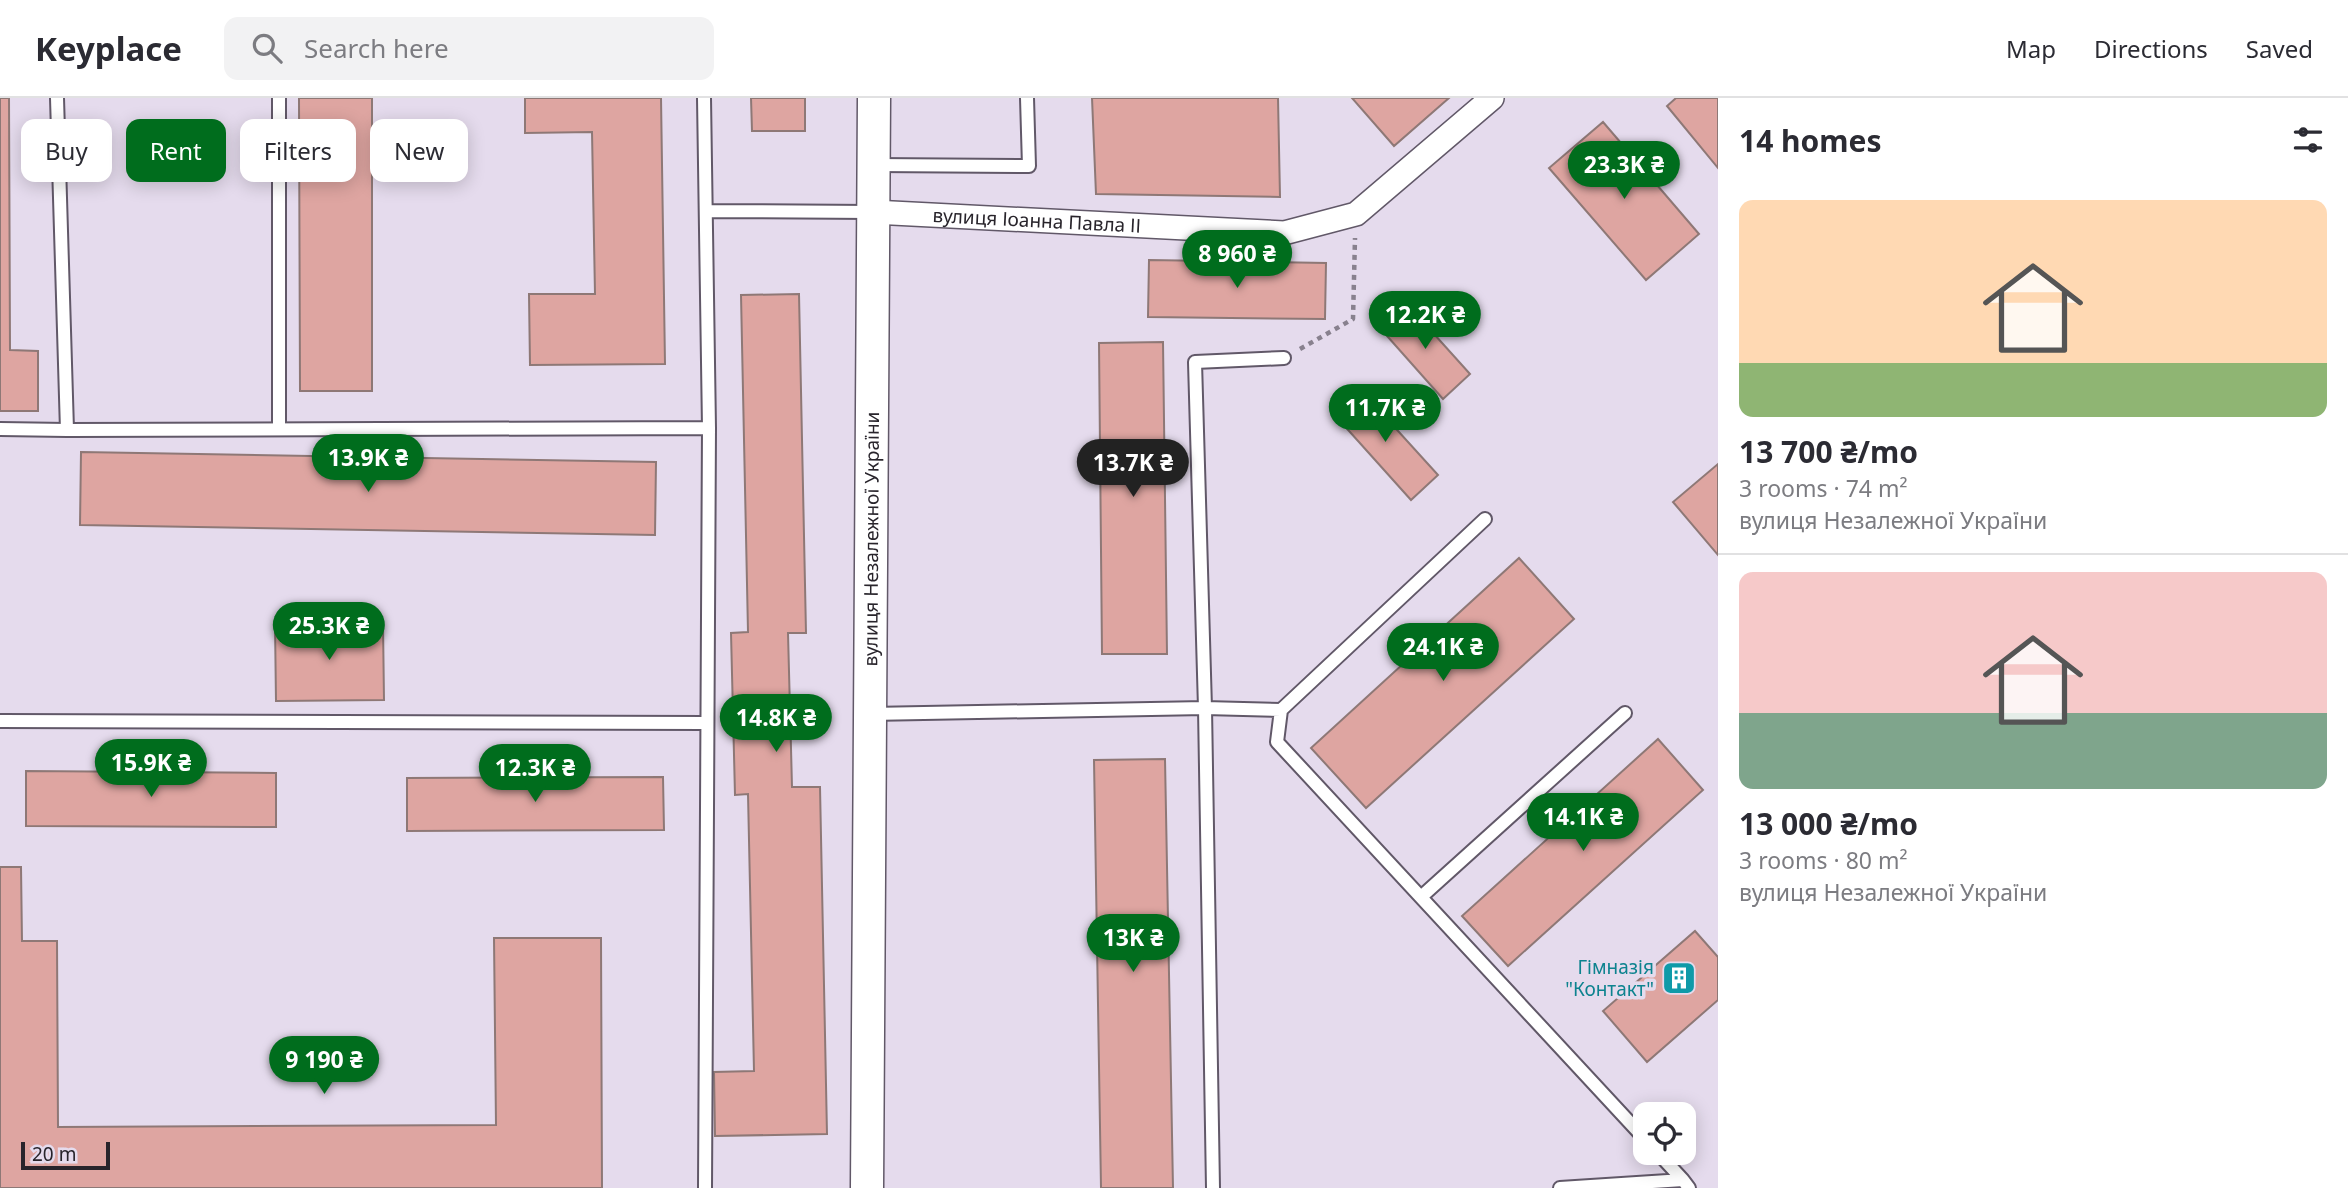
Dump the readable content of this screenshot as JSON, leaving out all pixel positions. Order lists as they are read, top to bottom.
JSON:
{
  "streets": {
    "street": ["вулиця Іоанна Павла ІІ", "вулиця Незалежної України"]
  },
  "crossings": [
    ["вулиця Іоанна Павла ІІ", "вулиця Незалежної України"]
  ],
  "places": {
    "building": ["Гімназія \"Контакт\""]
  },
  "scale_bar": "20 m",
  "page": {
    "header": "Keyplace",
    "search": "Search here",
    "nav": ["Map", "Directions", "Saved"],
    "heading": "14 homes",
    "chip": [
      "Buy",
      "Rent",
      "Filters",
      "New"
    ],
    "price": [
      "23.3K ₴",
      "8 960 ₴",
      "12.2K ₴",
      "11.7K ₴",
      "13.9K ₴",
      "13.7K ₴",
      "25.3K ₴",
      "24.1K ₴",
      "14.8K ₴",
      "15.9K ₴",
      "12.3K ₴",
      "14.1K ₴",
      "13K ₴",
      "9 190 ₴"
    ],
    "list": [
      {
        "name": "13 700 ₴/mo",
        "note": "3 rooms · 74 m² · вулиця Незалежної України"
      },
      {
        "name": "13 000 ₴/mo",
        "note": "3 rooms · 80 m² · вулиця Незалежної України"
      }
    ],
    "scale": "20 m"
  }
}
